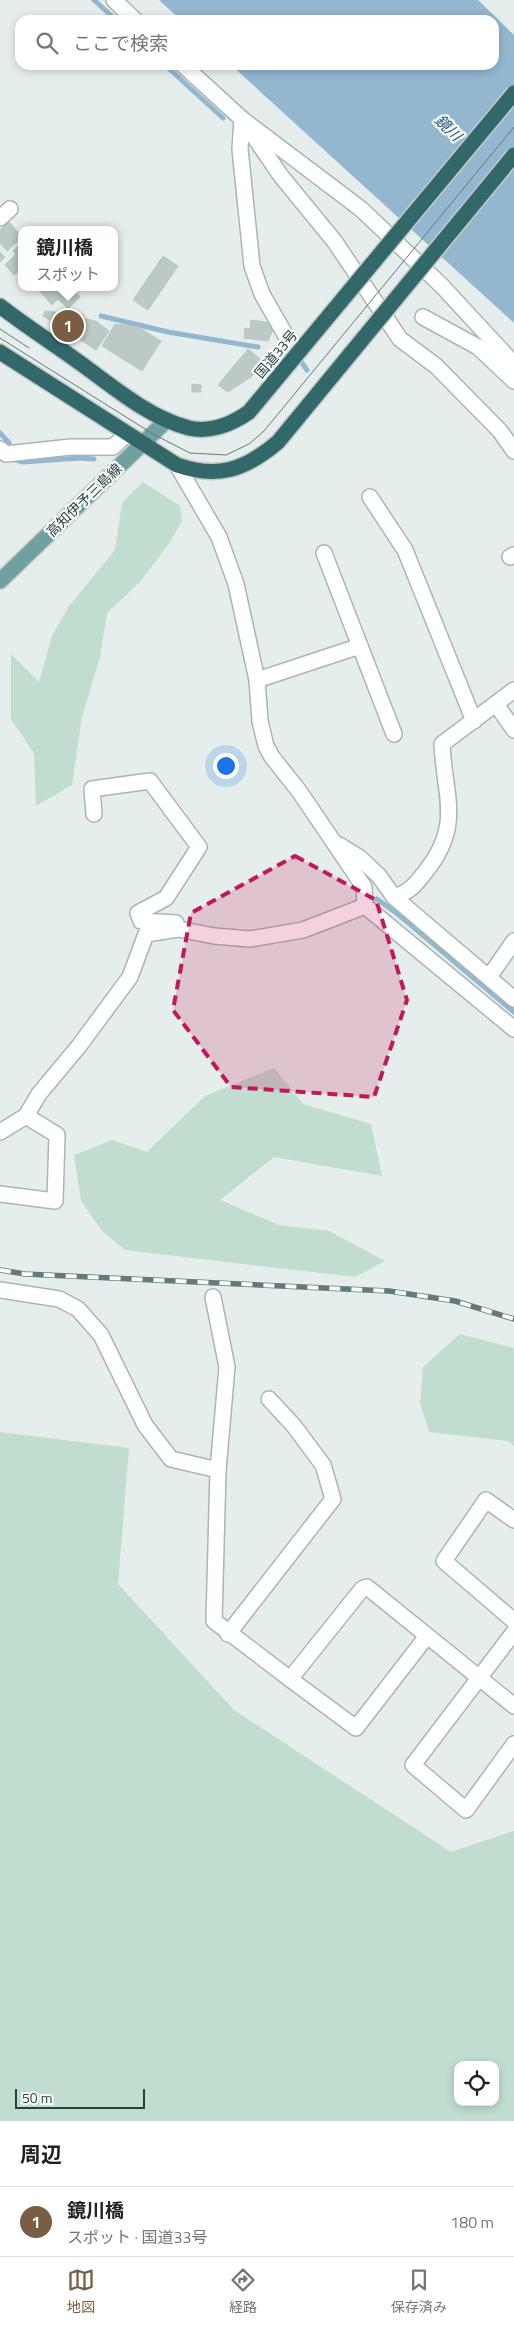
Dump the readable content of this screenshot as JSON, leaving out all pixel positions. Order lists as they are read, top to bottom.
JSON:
{
  "streets": {
    "highway": ["国道33号"],
    "main road": ["高知伊予三島線"]
  },
  "crossings": [
    ["国道33号", "高知伊予三島線"]
  ],
  "water": ["鏡川"],
  "scale_bar": "50 m",
  "page": {
    "search": "ここで検索",
    "popup": ["鏡川橋", "スポット"],
    "pins": "1",
    "scale": "50 m",
    "heading": "周辺",
    "list": [
      {
        "mark": "1",
        "name": "鏡川橋",
        "note": "スポット · 国道33号",
        "value": "180 m"
      }
    ],
    "nav": ["地図", "経路", "保存済み"]
  }
}
